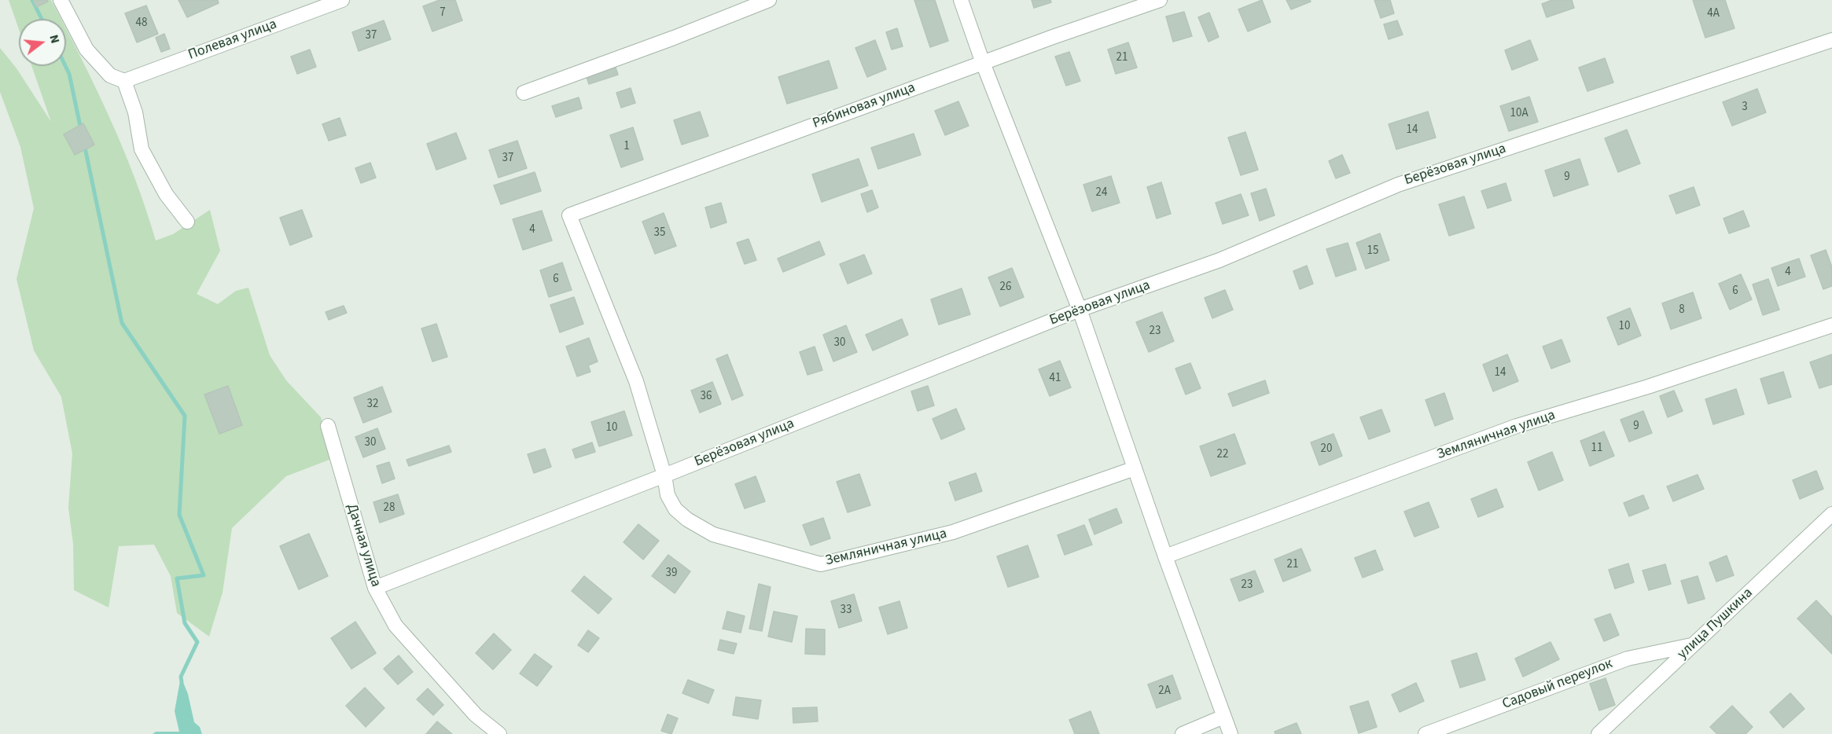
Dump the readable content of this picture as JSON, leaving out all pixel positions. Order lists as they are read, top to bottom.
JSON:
{
  "streets": {
    "street": [
      "Полевая улица",
      "Рябиновая улица",
      "Берёзовая улица",
      "Земляничная улица",
      "Дачная улица",
      "улица Пушкина",
      "Садовый переулок"
    ]
  },
  "crossings": [
    ["Рябиновая улица", "Земляничная улица"],
    ["Берёзовая улица", "Земляничная улица"],
    ["Берёзовая улица", "Дачная улица"],
    ["улица Пушкина", "Садовый переулок"]
  ],
  "house_numbers": [
    "7",
    "4А",
    "48",
    "37",
    "21",
    "3",
    "10А",
    "14",
    "1",
    "37",
    "9",
    "24",
    "4",
    "35",
    "15",
    "4",
    "6",
    "26",
    "6",
    "8",
    "10",
    "23",
    "30",
    "14",
    "41",
    "36",
    "32",
    "9",
    "10",
    "30",
    "11",
    "20",
    "22",
    "28",
    "21",
    "39",
    "23",
    "33",
    "2А"
  ],
  "north": "right"
}
